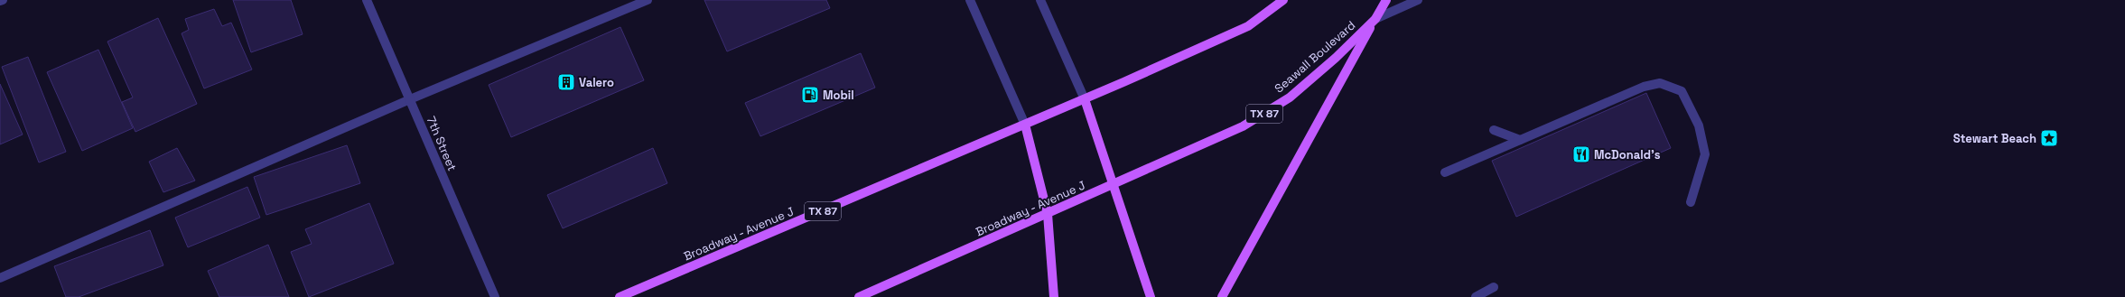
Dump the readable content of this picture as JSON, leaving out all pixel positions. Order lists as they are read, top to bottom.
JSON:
{
  "streets": {
    "main road": ["Seawall Boulevard", "TX 87", "Broadway - Avenue J"],
    "street": ["7th Street"]
  },
  "crossings": [
    ["Seawall Boulevard", "Broadway - Avenue J"],
    ["TX 87", "Broadway - Avenue J"]
  ],
  "places": {
    "building": ["Valero"],
    "fuel station": ["Mobil"],
    "place": ["Stewart Beach"],
    "restaurant": ["McDonald's"]
  }
}
